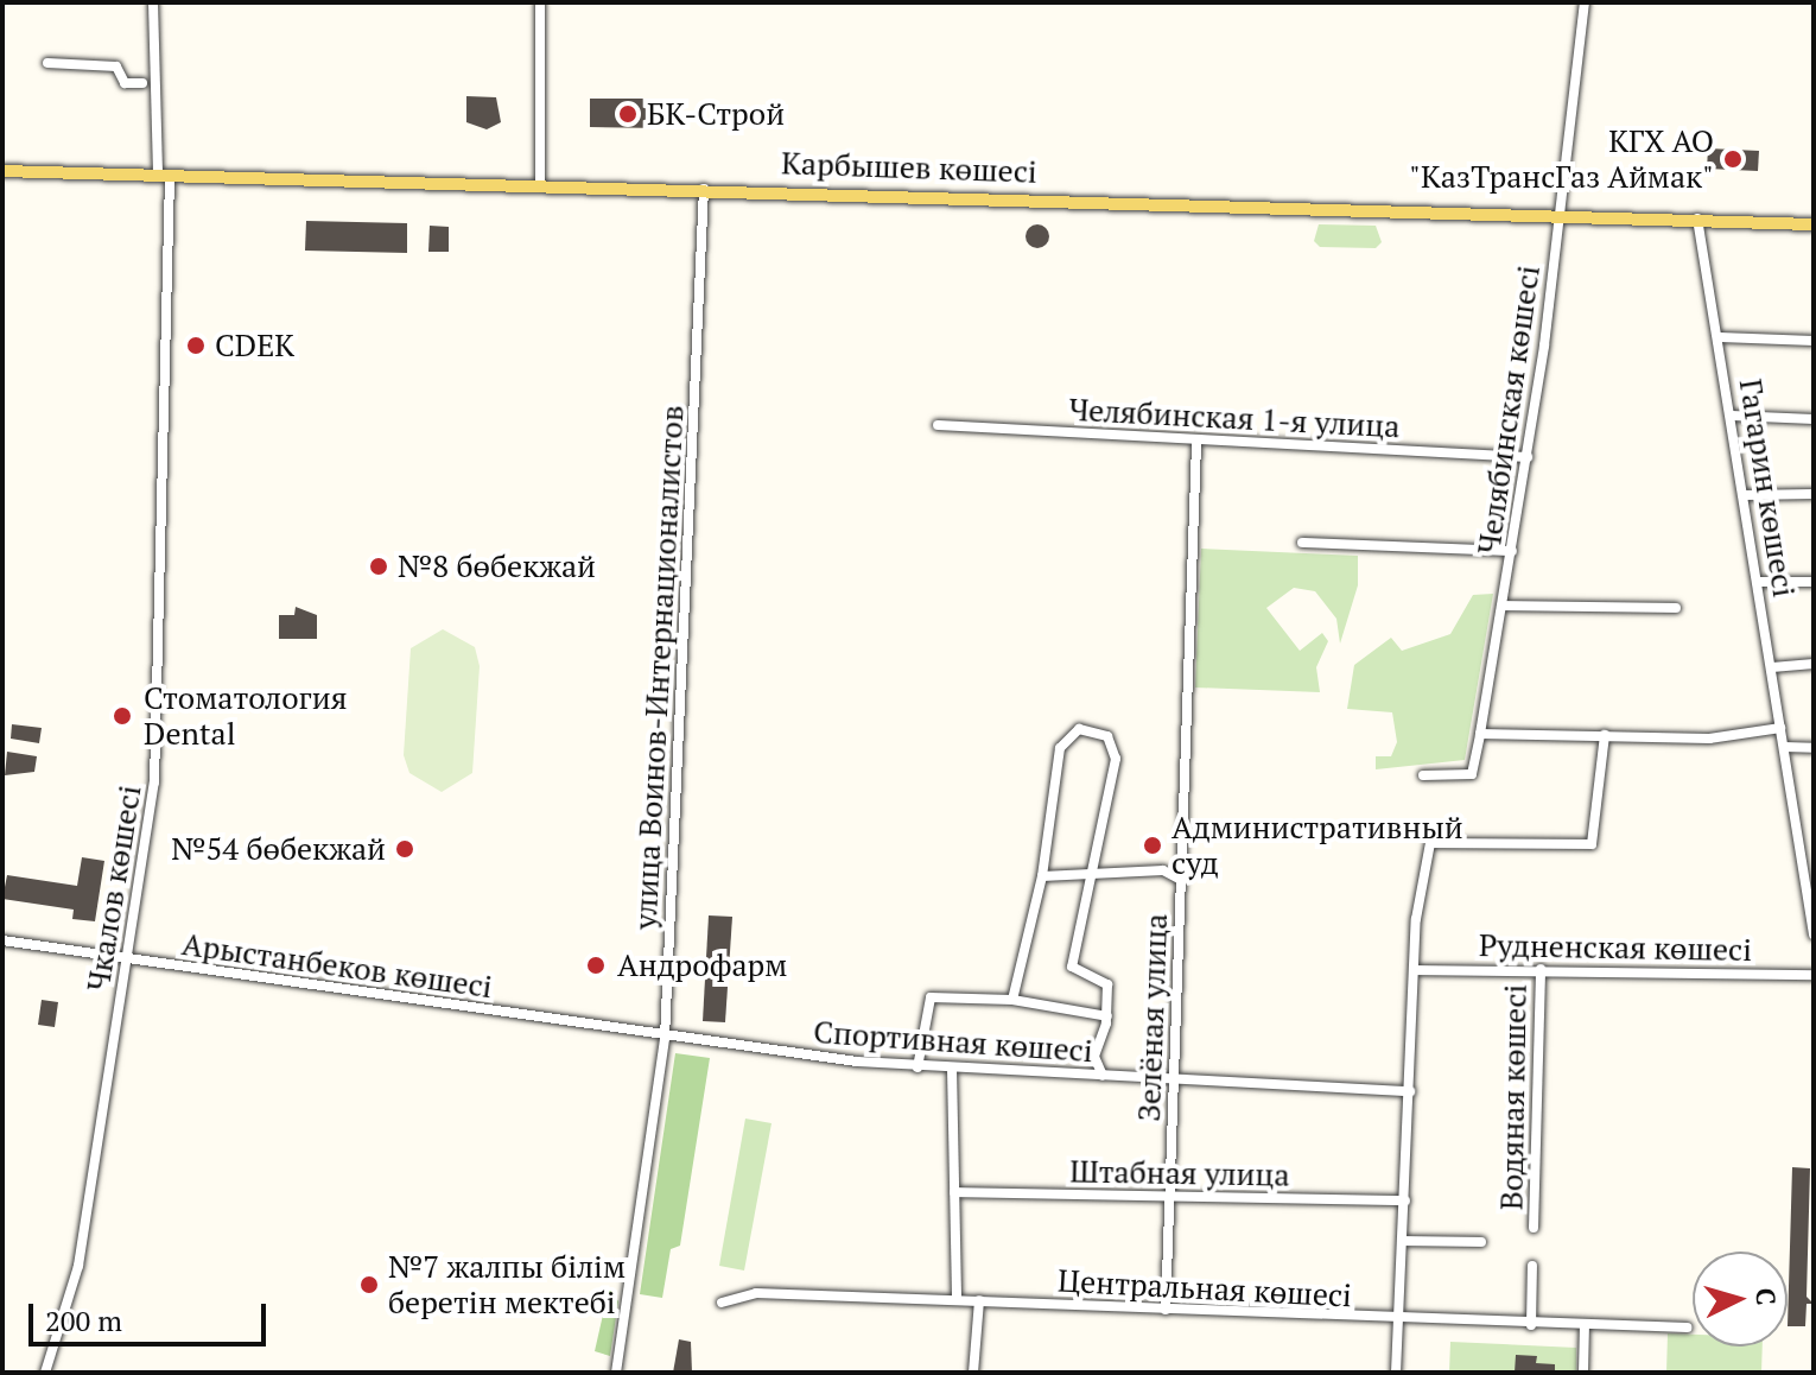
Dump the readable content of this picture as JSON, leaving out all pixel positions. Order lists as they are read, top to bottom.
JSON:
{
  "streets": {
    "main road": ["Карбышев көшесі"],
    "street": [
      "Челябинская көшесі",
      "Челябинская 1-я улица",
      "Гагарин көшесі",
      "улица Воинов-Интернационалистов",
      "Чкалов көшесі",
      "Рудненская көшесі",
      "Арыстанбеков көшесі",
      "Зелёная улица",
      "Спортивная көшесі",
      "Водяная көшесі",
      "Штабная улица",
      "Центральная көшесі"
    ]
  },
  "crossings": [
    ["Карбышев көшесі", "Челябинская көшесі"],
    ["Карбышев көшесі", "Гагарин көшесі"],
    ["Карбышев көшесі", "улица Воинов-Интернационалистов"],
    ["Карбышев көшесі", "Чкалов көшесі"],
    ["Челябинская көшесі", "Челябинская 1-я улица"],
    ["Челябинская 1-я улица", "Зелёная улица"],
    ["улица Воинов-Интернационалистов", "Арыстанбеков көшесі"],
    ["улица Воинов-Интернационалистов", "Спортивная көшесі"],
    ["Чкалов көшесі", "Арыстанбеков көшесі"],
    ["Рудненская көшесі", "Водяная көшесі"],
    ["Арыстанбеков көшесі", "Спортивная көшесі"],
    ["Зелёная улица", "Спортивная көшесі"],
    ["Зелёная улица", "Штабная улица"],
    ["Зелёная улица", "Центральная көшесі"]
  ],
  "places": [
    "БК-Строй",
    "КГХ АО \"КазТрансГаз Аймак\"",
    "CDEK",
    "№8 бөбекжай",
    "Стоматология Dental",
    "Административный суд",
    "№54 бөбекжай",
    "Андрофарм",
    "№7 жалпы білім беретін мектебі"
  ],
  "scale_bar": "200 m",
  "north": "right"
}
